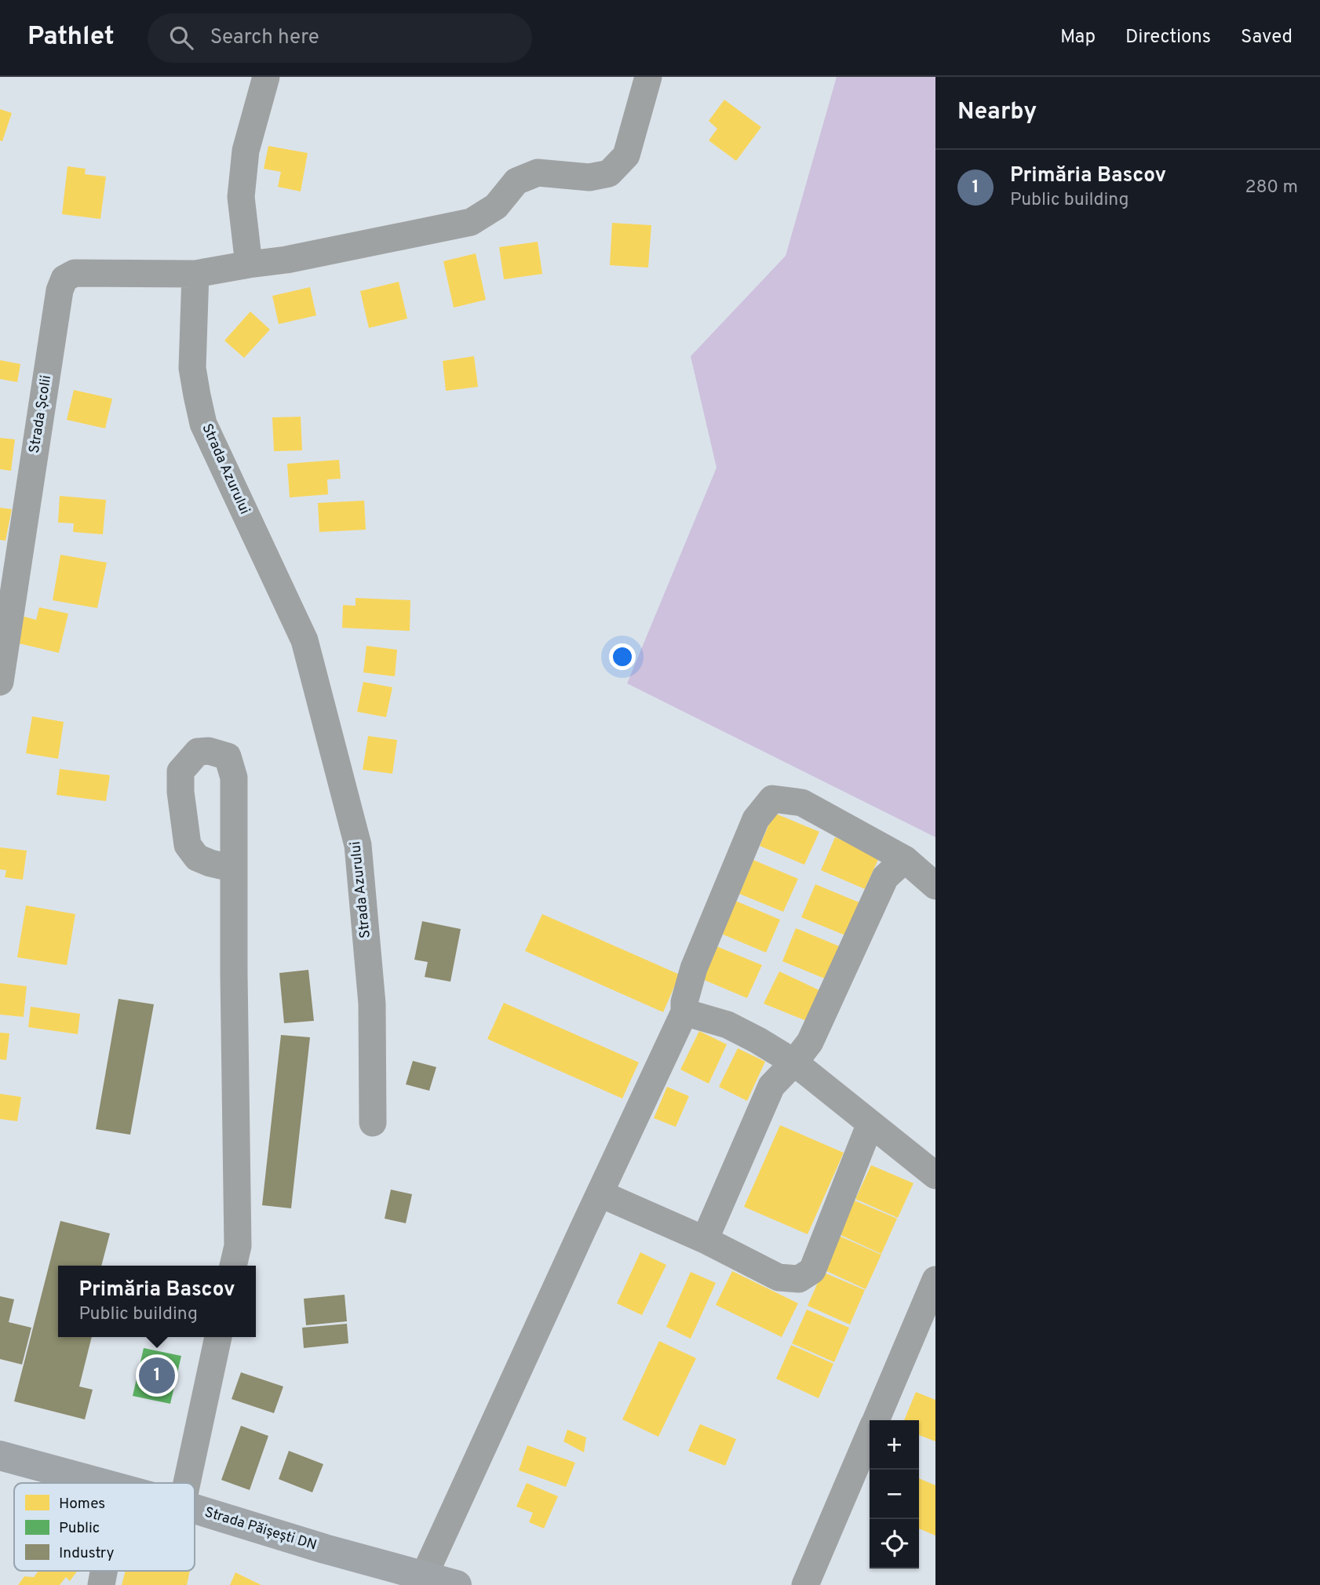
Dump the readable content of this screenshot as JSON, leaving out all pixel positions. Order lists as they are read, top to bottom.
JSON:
{
  "streets": {
    "main road": ["Strada Păișești DN"],
    "street": ["Strada Școlii", "Strada Azurului"]
  },
  "crossings": [
    ["Strada Școlii", "Strada Azurului"]
  ],
  "legend": ["Homes", "Public", "Industry"],
  "page": {
    "header": "Pathlet",
    "search": "Search here",
    "nav": ["Map", "Directions", "Saved"],
    "heading": "Nearby",
    "list": [
      {
        "mark": "1",
        "name": "Primăria Bascov",
        "note": "Public building",
        "value": "280 m"
      }
    ],
    "popup": ["Primăria Bascov", "Public building"],
    "pins": "1",
    "map_buttons": ["+", "−"]
  }
}
